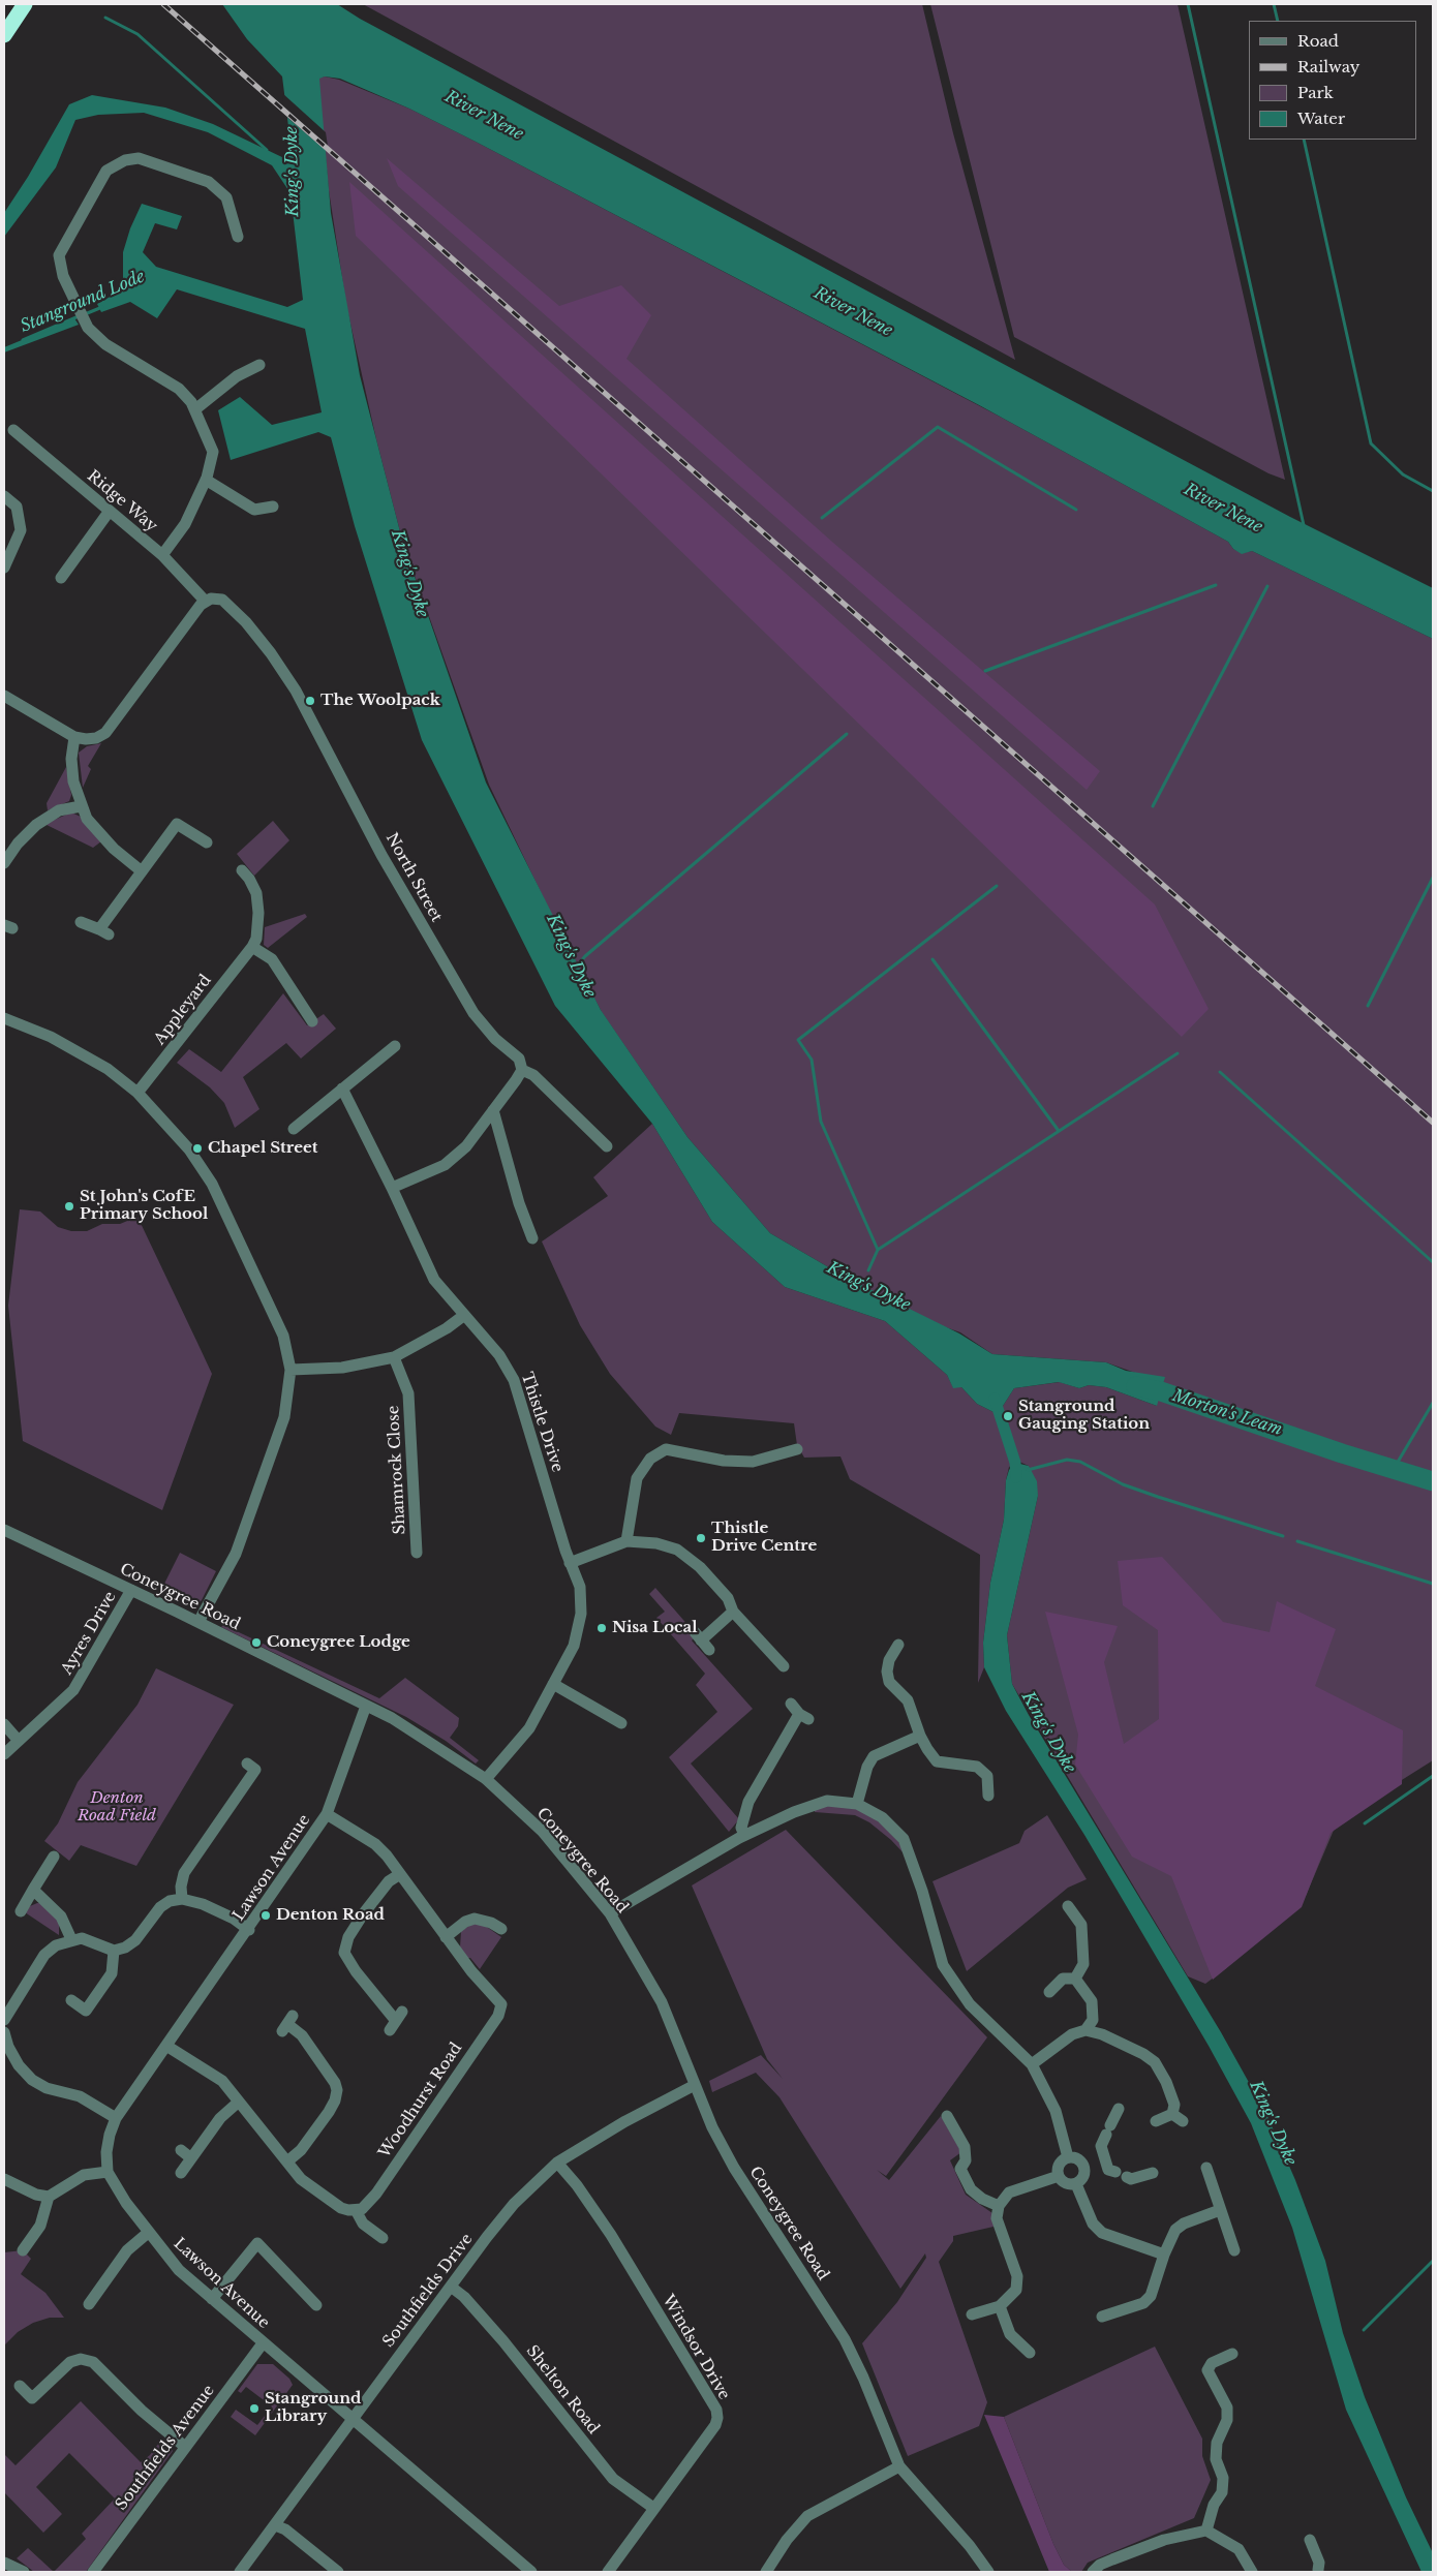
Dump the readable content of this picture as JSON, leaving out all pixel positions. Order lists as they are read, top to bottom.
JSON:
{
  "streets": {
    "street": [
      "Ridge Way",
      "North Street",
      "Appleyard",
      "Thistle Drive",
      "Shamrock Close",
      "Coneygree Road",
      "Ayres Drive",
      "Lawson Avenue",
      "Woodhurst Road",
      "Southfields Drive",
      "Windsor Drive",
      "Shelton Road",
      "Southfields Avenue"
    ]
  },
  "crossings": [
    ["Ridge Way", "North Street"],
    ["Thistle Drive", "Coneygree Road"],
    ["Coneygree Road", "Ayres Drive"],
    ["Coneygree Road", "Lawson Avenue"],
    ["Coneygree Road", "Southfields Drive"],
    ["Lawson Avenue", "Woodhurst Road"],
    ["Lawson Avenue", "Southfields Drive"],
    ["Lawson Avenue", "Southfields Avenue"],
    ["Southfields Drive", "Windsor Drive"],
    ["Southfields Drive", "Shelton Road"],
    ["Windsor Drive", "Shelton Road"]
  ],
  "water": [
    "River Nene",
    "King's Dyke",
    "Stanground Lode",
    "Morton's Leam"
  ],
  "parks": ["Denton Road Field"],
  "places": [
    "The Woolpack",
    "Chapel Street",
    "St John's CofE Primary School",
    "Stanground Gauging Station",
    "Thistle Drive Centre",
    "Nisa Local",
    "Coneygree Lodge",
    "Denton Road",
    "Stanground Library"
  ],
  "legend": [
    "Road",
    "Railway",
    "Park",
    "Water"
  ]
}
